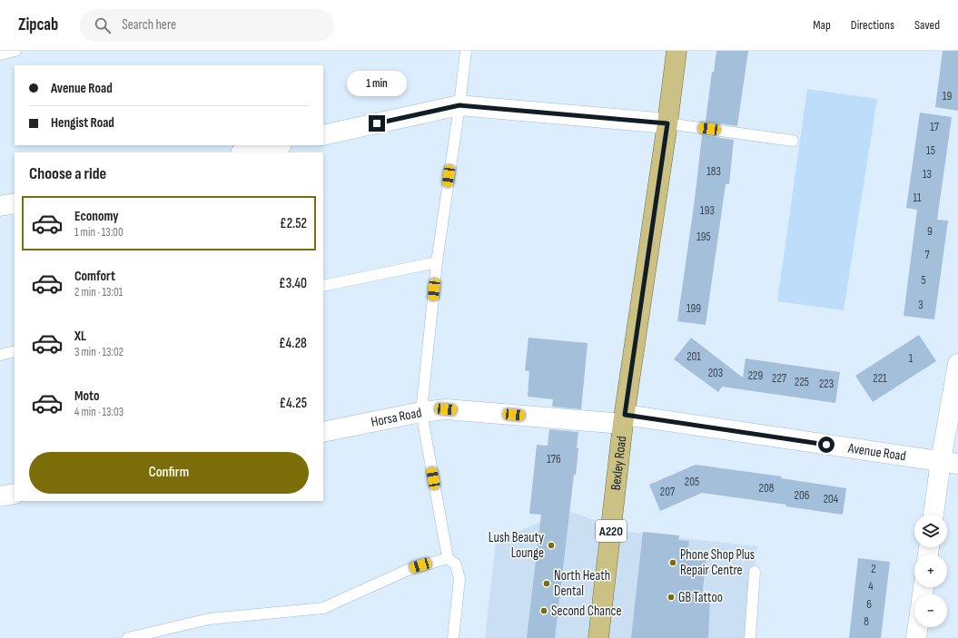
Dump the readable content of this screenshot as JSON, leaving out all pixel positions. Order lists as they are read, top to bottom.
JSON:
{
  "streets": {
    "main road": ["Bexley Road", "A220"],
    "street": ["Horsa Road", "Avenue Road"]
  },
  "crossings": [
    ["Horsa Road", "Avenue Road"],
    ["Horsa Road", "Bexley Road"],
    ["Avenue Road", "Bexley Road"]
  ],
  "places": [
    "Lush Beauty Lounge",
    "Phone Shop Plus Repair Centre",
    "North Heath Dental",
    "GB Tattoo",
    "Second Chance"
  ],
  "house_numbers": [
    "19",
    "17",
    "15",
    "183",
    "13",
    "11",
    "193",
    "9",
    "195",
    "7",
    "5",
    "3",
    "199",
    "201",
    "1",
    "203",
    "229",
    "227",
    "221",
    "225",
    "223",
    "176",
    "205",
    "208",
    "207",
    "206",
    "204",
    "2",
    "4",
    "6",
    "8"
  ],
  "page": {
    "header": "Zipcab",
    "search": "Search here",
    "nav": ["Map", "Directions", "Saved"],
    "banner": ["Avenue Road", "Hengist Road"],
    "bubble": "1 min",
    "heading": "Choose a ride",
    "list": [
      {
        "name": "Economy",
        "note": "1 min · 13:00",
        "value": "£2.52"
      },
      {
        "name": "Comfort",
        "note": "2 min · 13:01",
        "value": "£3.40"
      },
      {
        "name": "XL",
        "note": "3 min · 13:02",
        "value": "£4.28"
      },
      {
        "name": "Moto",
        "note": "4 min · 13:03",
        "value": "£4.25"
      }
    ],
    "buttons": "Confirm",
    "map_buttons": ["+", "−"]
  }
}
